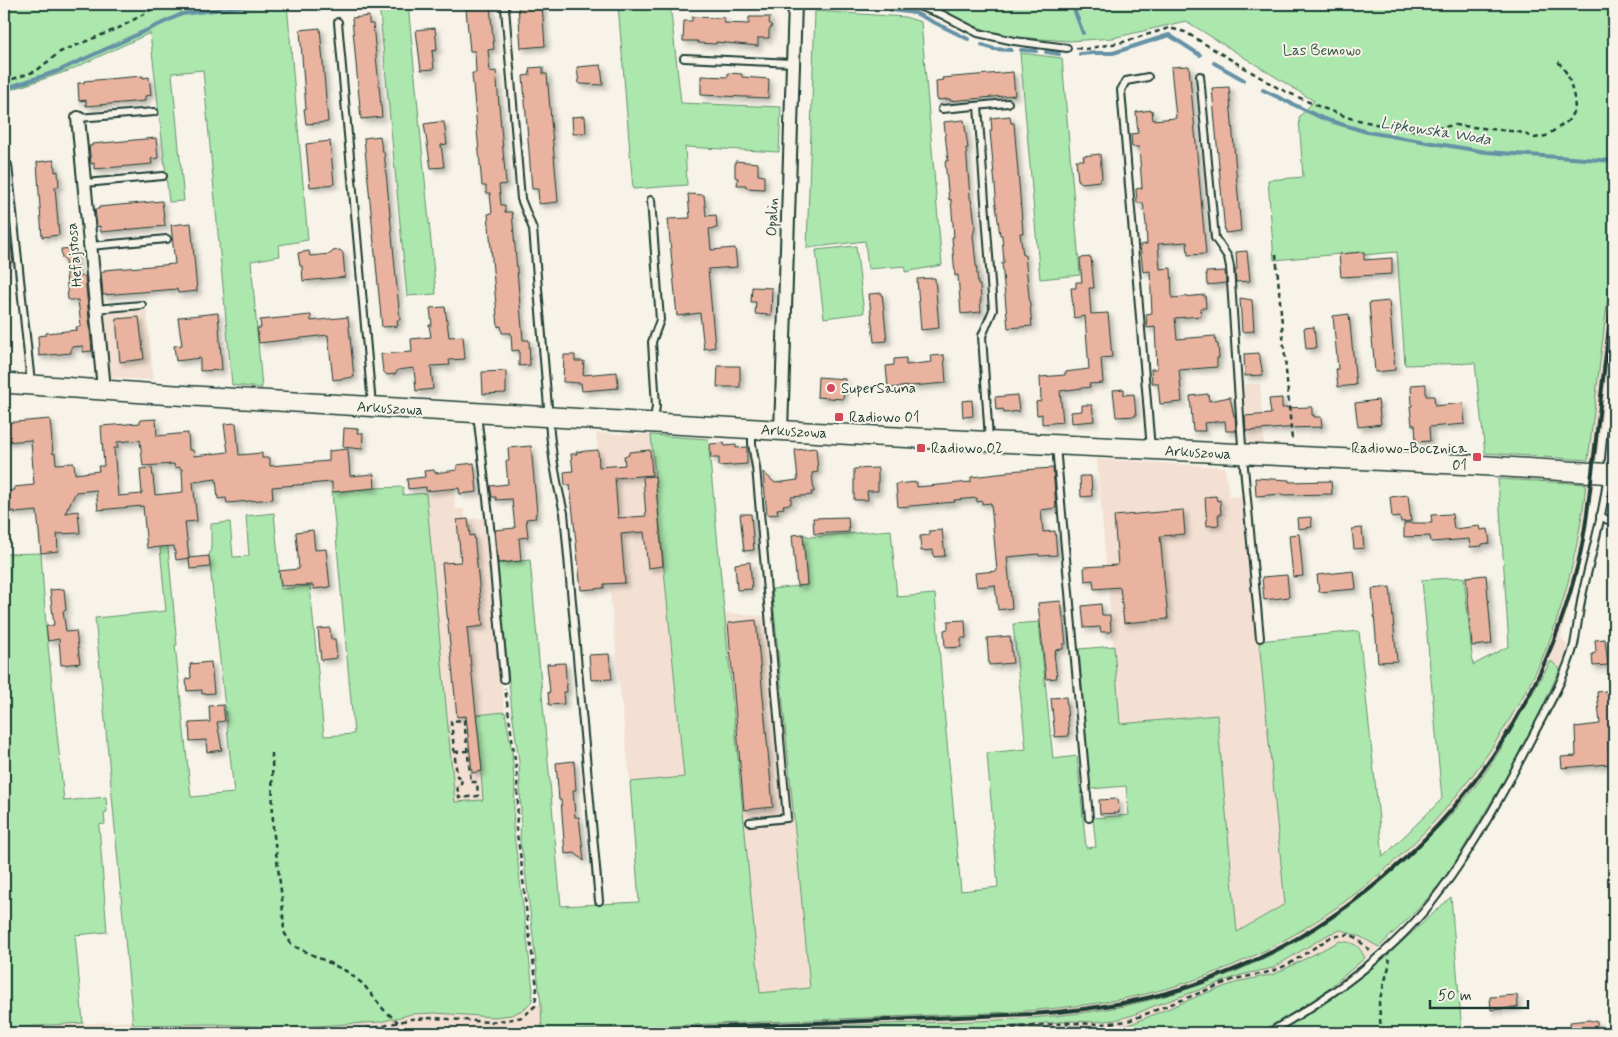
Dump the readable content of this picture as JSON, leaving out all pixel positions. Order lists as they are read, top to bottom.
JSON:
{
  "streets": {
    "main road": ["Arkuszowa"],
    "street": ["Opalin", "Hefajstosa"]
  },
  "crossings": [
    ["Opalin", "Arkuszowa"],
    ["Hefajstosa", "Arkuszowa"]
  ],
  "water": ["Lipkowska Woda"],
  "parks": ["Las Bemowo"],
  "places": {
    "other": ["SuperSauna"],
    "transit": ["Radiowo 01", "Radiowo 02", "Radiowo-Bocznica 01"]
  },
  "scale_bar": "50 m"
}
